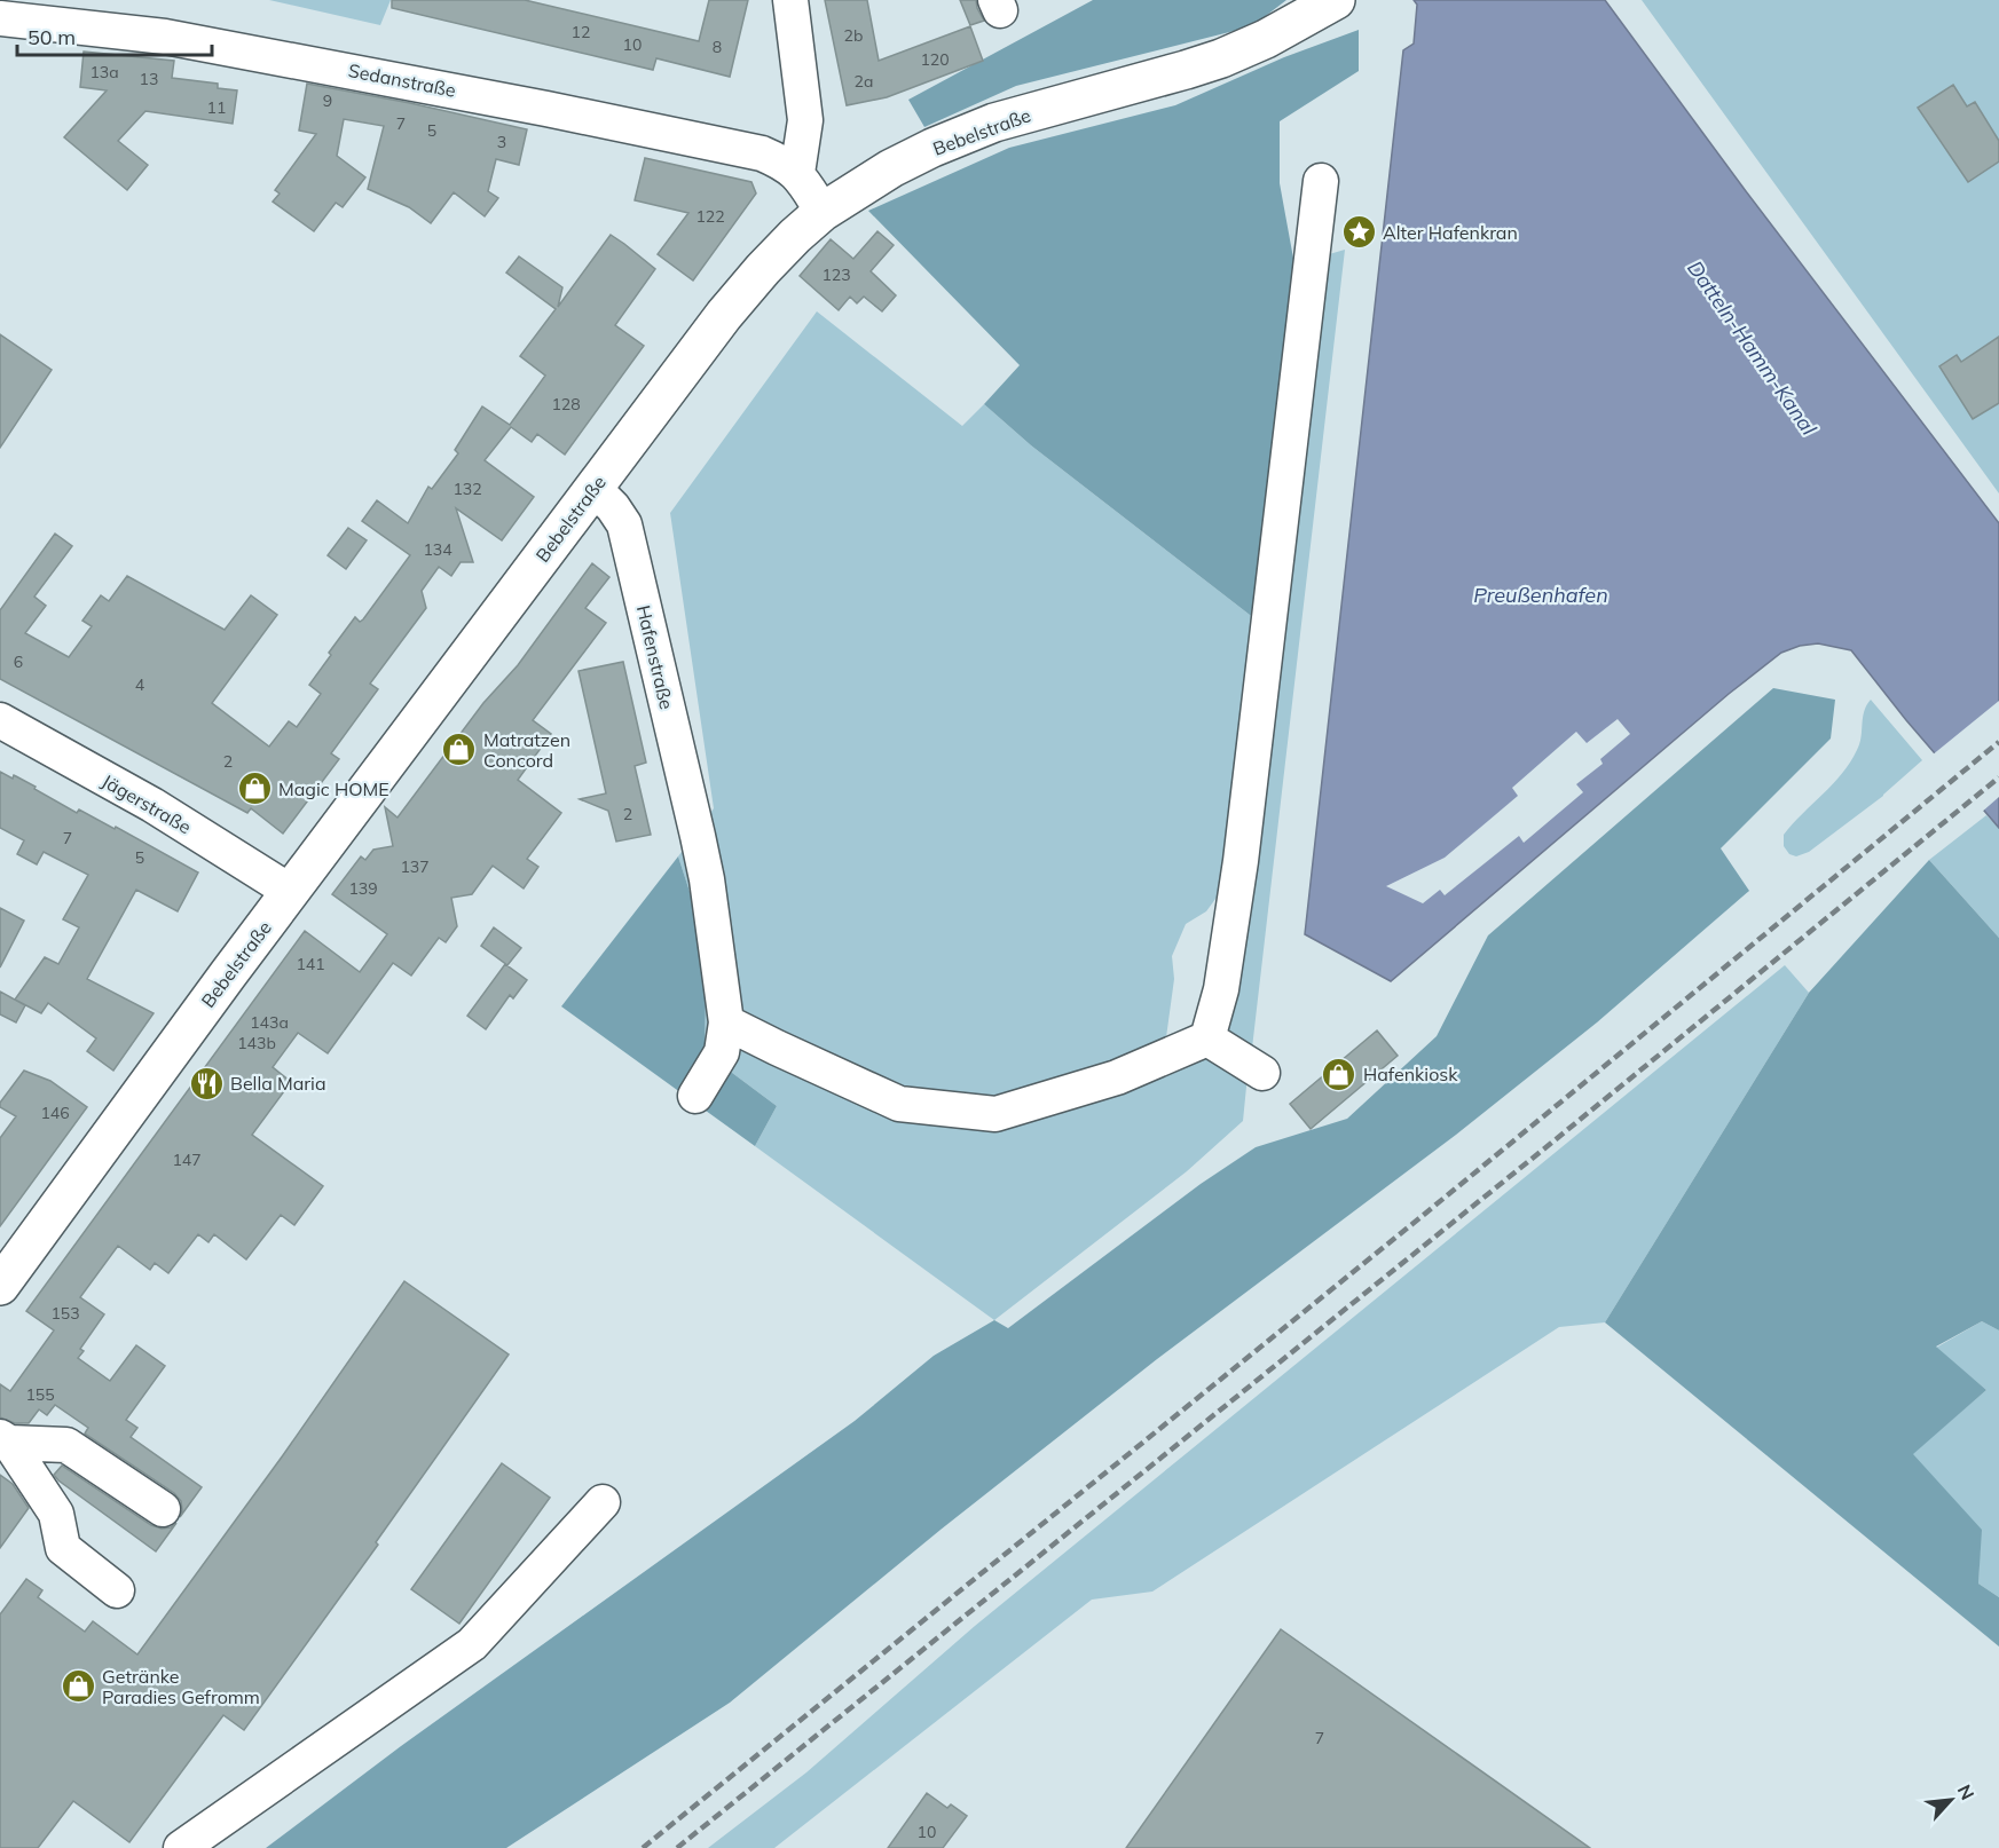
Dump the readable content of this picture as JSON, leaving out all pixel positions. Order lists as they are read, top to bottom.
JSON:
{
  "streets": {
    "main road": ["Bebelstraße"],
    "street": ["Sedanstraße", "Hafenstraße", "Jägerstraße"]
  },
  "crossings": [
    ["Sedanstraße", "Bebelstraße"],
    ["Bebelstraße", "Hafenstraße"],
    ["Bebelstraße", "Jägerstraße"]
  ],
  "water": ["Datteln-Hamm-Kanal", "Preußenhafen"],
  "places": {
    "place": ["Alter Hafenkran"],
    "shop": [
      "Matratzen Concord",
      "Magic HOME",
      "Hafenkiosk",
      "Getränke Paradies Gefromm"
    ],
    "restaurant": ["Bella Maria"]
  },
  "house_numbers": [
    "12",
    "2b",
    "10",
    "8",
    "120",
    "13a",
    "13",
    "2a",
    "9",
    "11",
    "7",
    "5",
    "3",
    "122",
    "123",
    "128",
    "132",
    "134",
    "6",
    "4",
    "2",
    "2",
    "7",
    "5",
    "137",
    "139",
    "141",
    "143a",
    "143b",
    "146",
    "147",
    "153",
    "155",
    "7",
    "10"
  ],
  "scale_bar": "50 m",
  "north": "top right"
}
